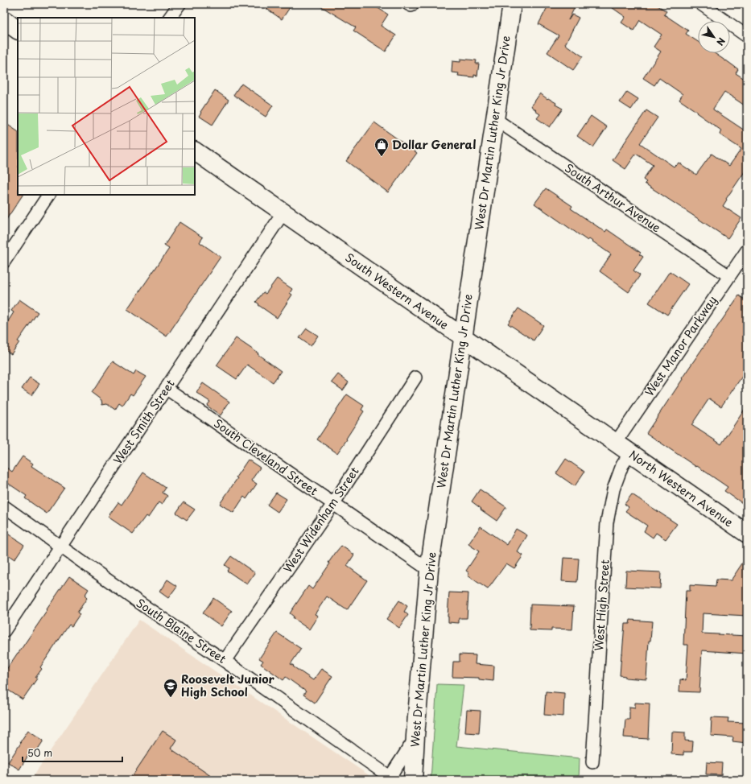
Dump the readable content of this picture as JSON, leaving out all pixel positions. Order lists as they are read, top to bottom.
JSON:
{
  "streets": {
    "main road": ["West Dr Martin Luther King Jr Drive", "South Western Avenue", "North Western Avenue"],
    "street": [
      "South Arthur Avenue",
      "West Manor Parkway",
      "West Smith Street",
      "South Cleveland Street",
      "West Widenham Street",
      "West High Street",
      "South Blaine Street"
    ]
  },
  "crossings": [
    ["West Dr Martin Luther King Jr Drive", "South Arthur Avenue"],
    ["West Dr Martin Luther King Jr Drive", "South Western Avenue"],
    ["West Dr Martin Luther King Jr Drive", "South Cleveland Street"],
    ["South Arthur Avenue", "West Manor Parkway"],
    ["South Western Avenue", "West Manor Parkway"],
    ["South Western Avenue", "West Smith Street"],
    ["South Western Avenue", "North Western Avenue"],
    ["West Manor Parkway", "North Western Avenue"],
    ["West Smith Street", "South Cleveland Street"],
    ["West Smith Street", "South Blaine Street"],
    ["South Cleveland Street", "West Widenham Street"],
    ["North Western Avenue", "West High Street"],
    ["West Widenham Street", "South Blaine Street"]
  ],
  "places": {
    "shop": ["Dollar General"],
    "school or university": ["Roosevelt Junior High School"]
  },
  "scale_bar": "50 m",
  "north": "bottom right"
}
